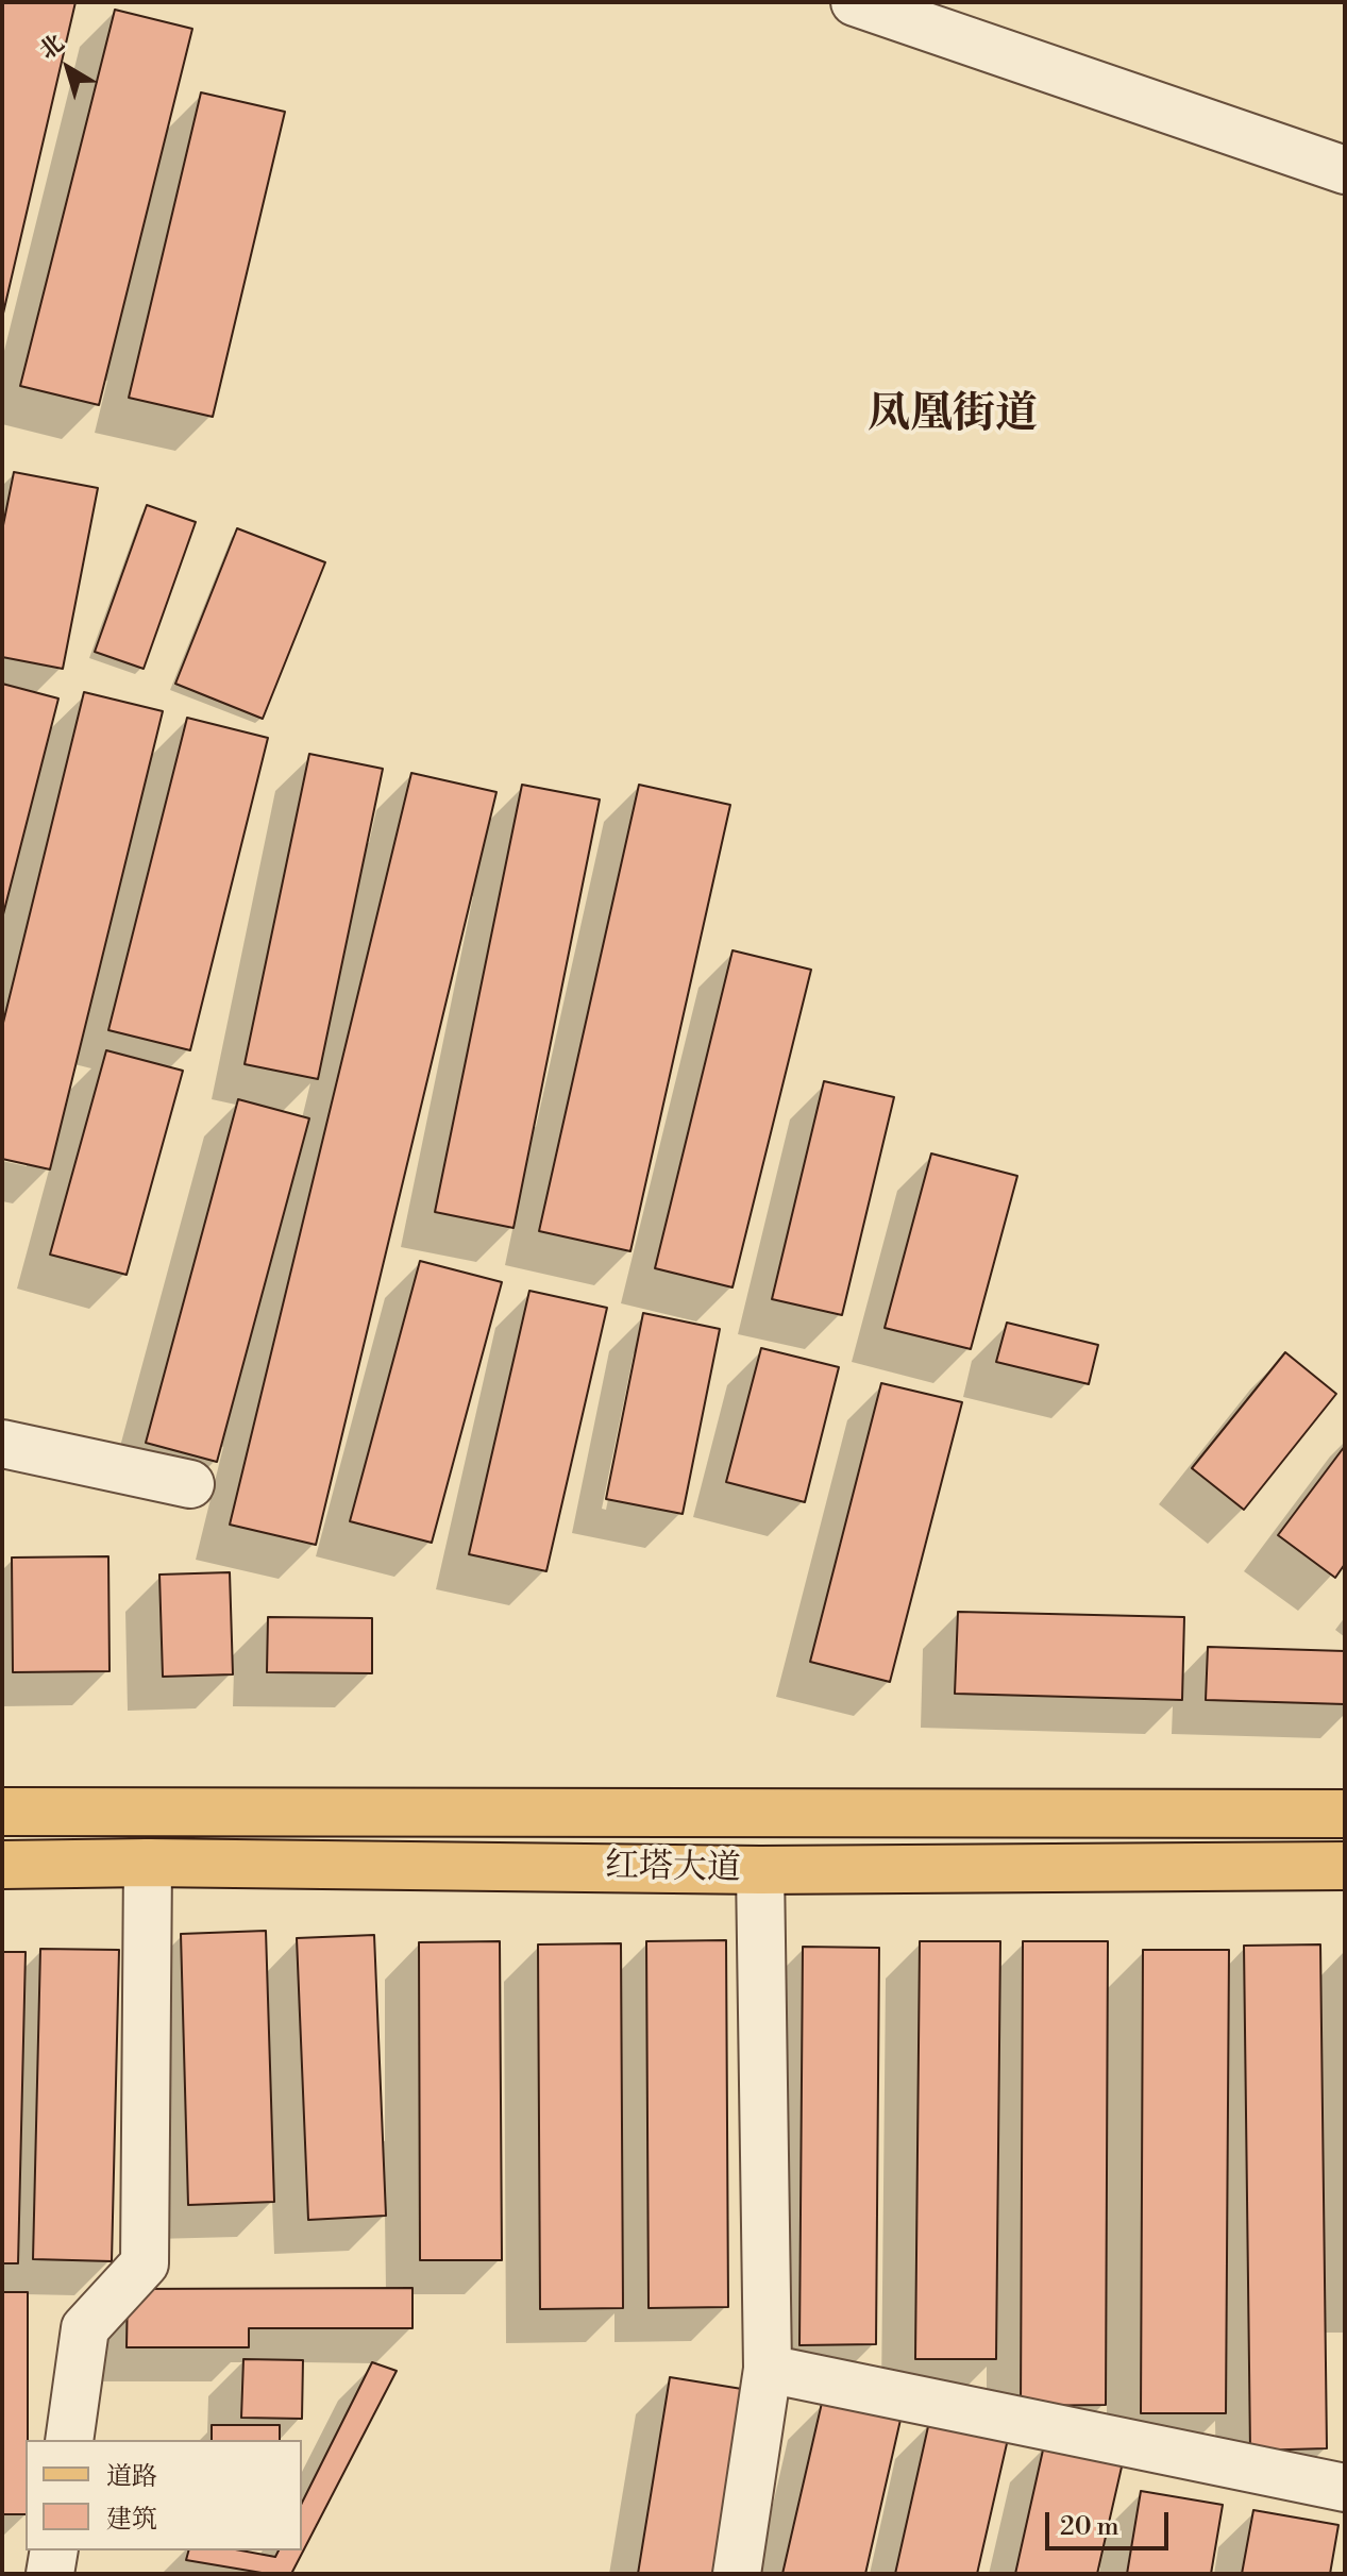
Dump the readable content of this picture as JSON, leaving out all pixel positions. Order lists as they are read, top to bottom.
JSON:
{
  "streets": {
    "main road": ["红塔大道"]
  },
  "districts": ["凤凰街道"],
  "legend": ["道路", "建筑"],
  "scale_bar": "20 m",
  "north": "top left"
}
